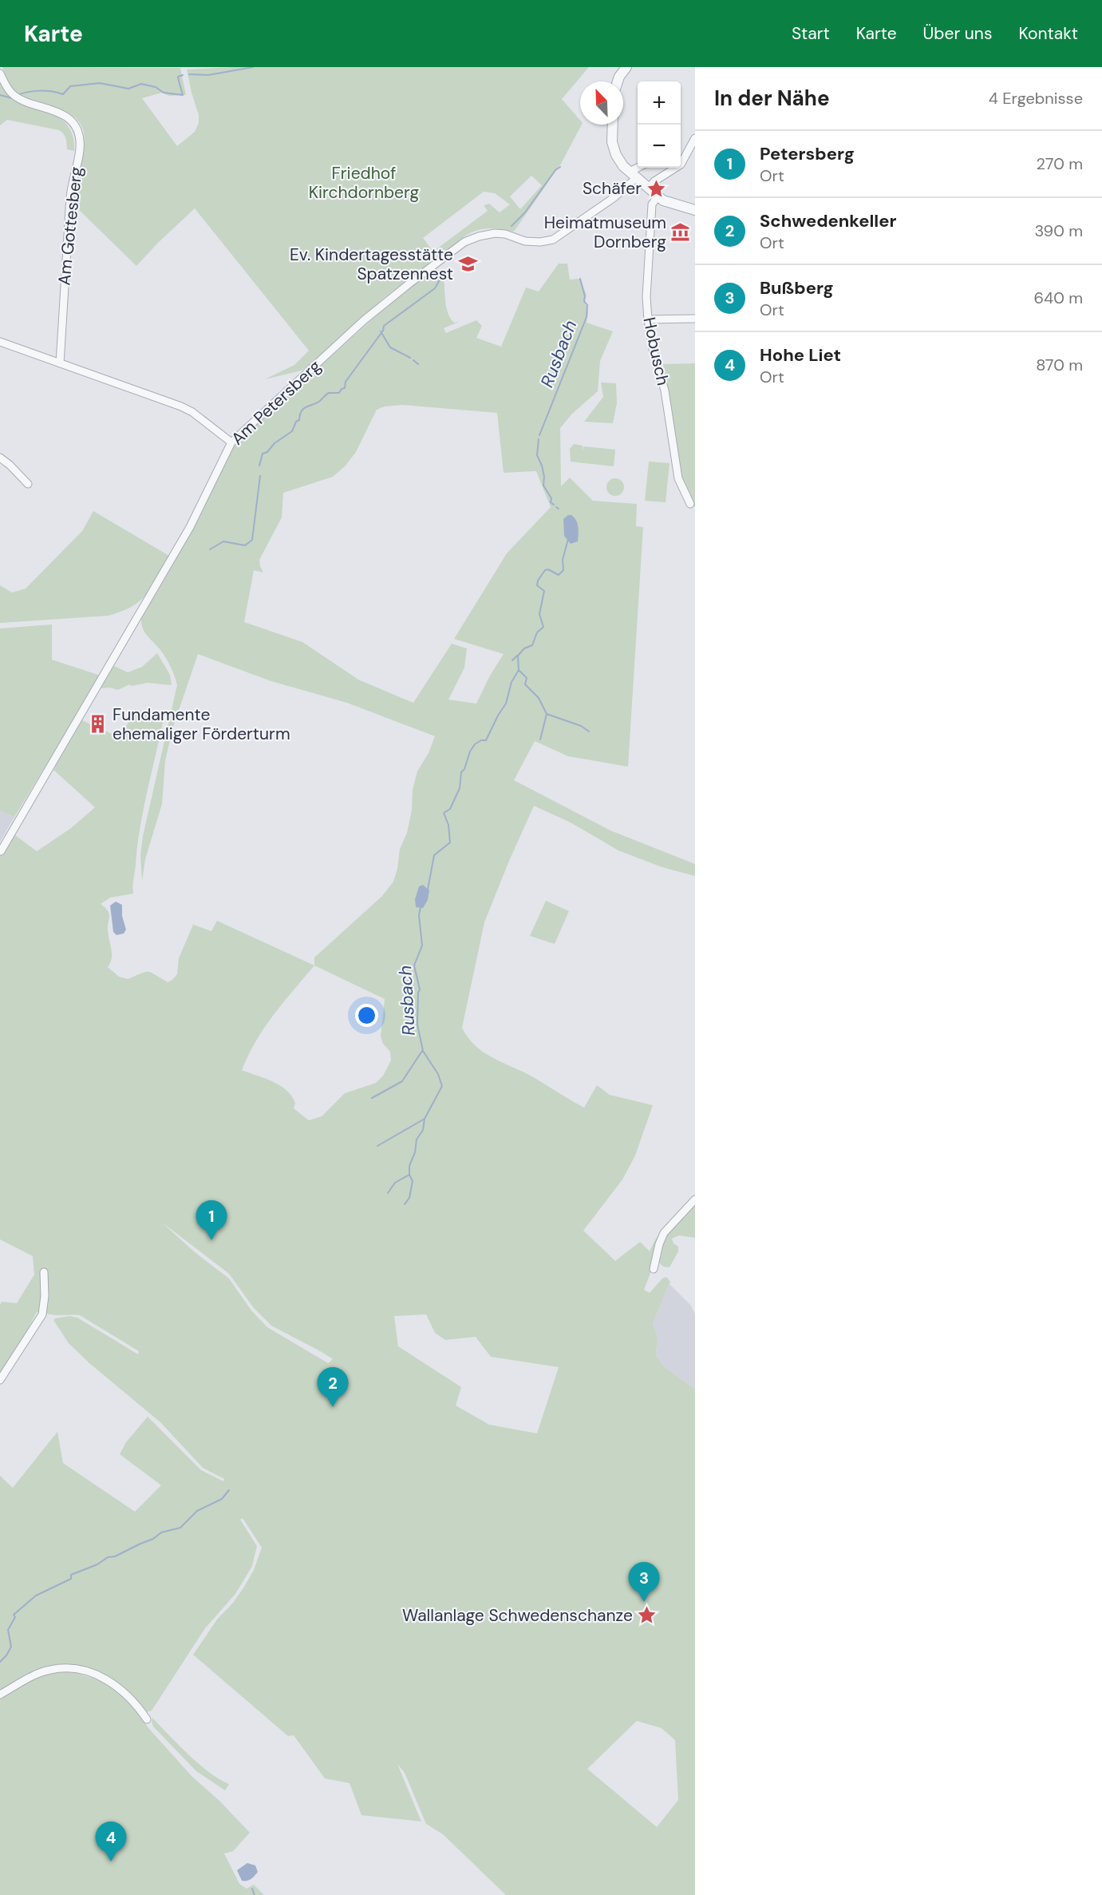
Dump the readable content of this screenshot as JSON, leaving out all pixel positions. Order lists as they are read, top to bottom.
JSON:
{
  "streets": {
    "street": ["Am Gottesberg", "Hobusch", "Am Petersberg"]
  },
  "water": ["Rusbach"],
  "parks": ["Friedhof Kirchdornberg"],
  "places": {
    "place": ["Schäfer", "Wallanlage Schwedenschanze"],
    "museum": ["Heimatmuseum Dornberg"],
    "school or university": ["Ev. Kindertagesstätte Spatzennest"],
    "building": ["Fundamente ehemaliger Förderturm"]
  },
  "north": "top left",
  "page": {
    "header": "Karte",
    "nav": [
      "Start",
      "Karte",
      "Über uns",
      "Kontakt"
    ],
    "heading": ["In der Nähe", "4 Ergebnisse"],
    "map_buttons": ["+", "−"],
    "list": [
      {
        "mark": "1",
        "name": "Petersberg",
        "note": "Ort",
        "value": "270 m"
      },
      {
        "mark": "2",
        "name": "Schwedenkeller",
        "note": "Ort",
        "value": "390 m"
      },
      {
        "mark": "3",
        "name": "Bußberg",
        "note": "Ort",
        "value": "640 m"
      },
      {
        "mark": "4",
        "name": "Hohe Liet",
        "note": "Ort",
        "value": "870 m"
      }
    ],
    "pins": [
      "1",
      "2",
      "3",
      "4"
    ]
  }
}
